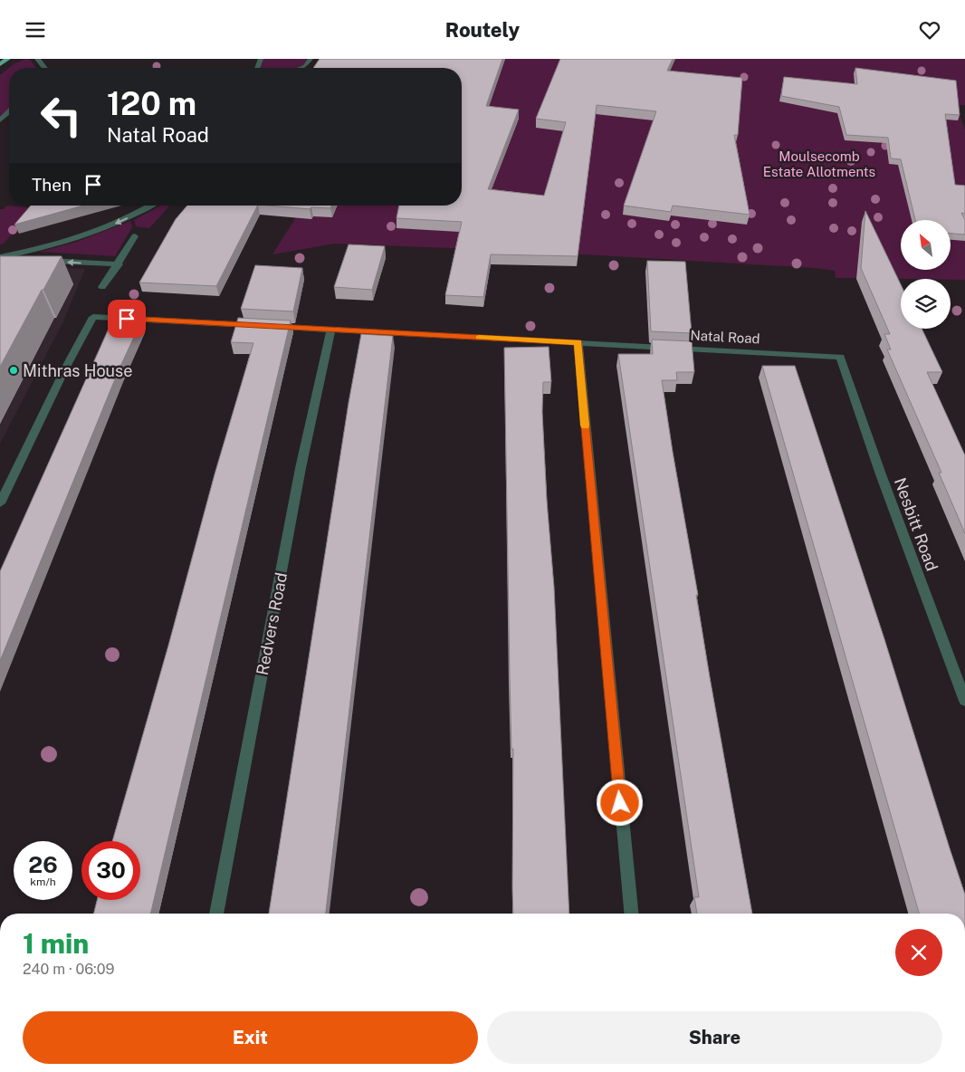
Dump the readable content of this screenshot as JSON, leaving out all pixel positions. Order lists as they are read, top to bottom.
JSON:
{
  "streets": {
    "street": ["Natal Road", "Nesbitt Road", "Redvers Road"]
  },
  "crossings": [
    ["Natal Road", "Nesbitt Road"],
    ["Natal Road", "Redvers Road"]
  ],
  "parks": ["Moulsecomb Estate Allotments"],
  "places": ["Mithras House"],
  "north": "top left",
  "page": {
    "header": "Routely",
    "turn": ["120 m", "Natal Road"],
    "then": "Then",
    "speed": "26 km/h",
    "limit": "30",
    "heading": ["1 min", "240 m · 06:09"],
    "buttons": ["Exit", "Share"]
  }
}
